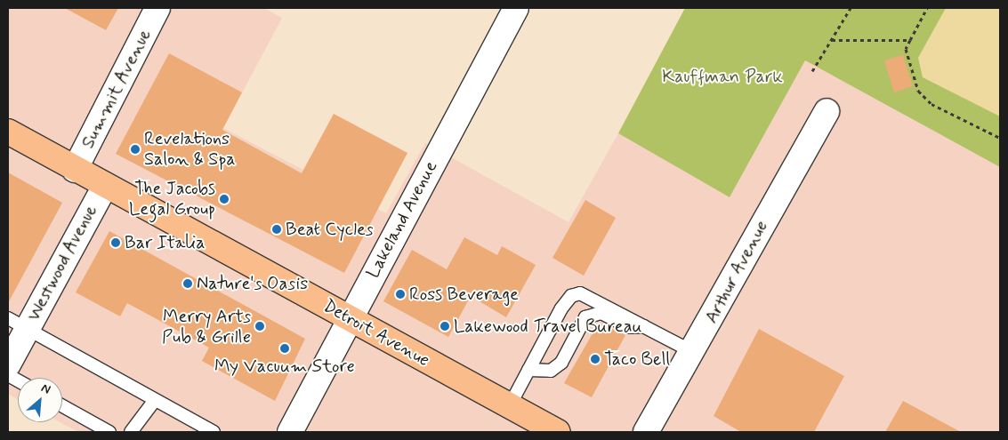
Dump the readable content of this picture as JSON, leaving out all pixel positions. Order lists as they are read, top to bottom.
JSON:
{
  "streets": {
    "main road": ["Detroit Avenue"],
    "street": [
      "Summit Avenue",
      "Lakeland Avenue",
      "Westwood Avenue",
      "Arthur Avenue"
    ]
  },
  "crossings": [
    ["Summit Avenue", "Detroit Avenue"],
    ["Lakeland Avenue", "Detroit Avenue"],
    ["Westwood Avenue", "Detroit Avenue"]
  ],
  "parks": ["Kauffman Park"],
  "places": [
    "Revelations Salon & Spa",
    "The Jacobs Legal Group",
    "Beat Cycles",
    "Bar Italia",
    "Nature's Oasis",
    "Ross Beverage",
    "Merry Arts Pub & Grille",
    "Lakewood Travel Bureau",
    "My Vacuum Store",
    "Taco Bell"
  ],
  "north": "top right"
}
